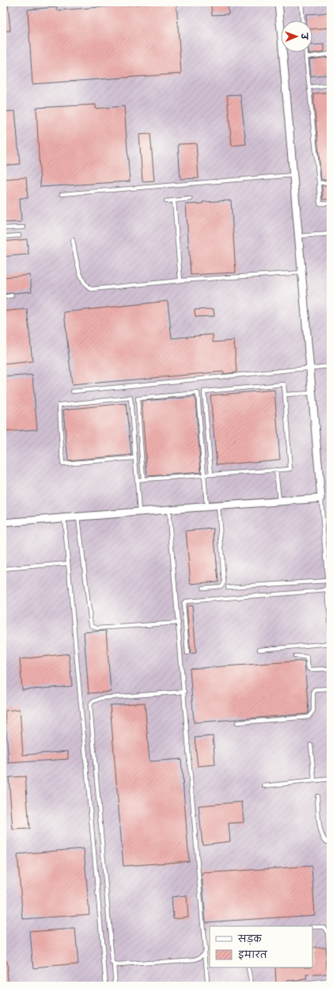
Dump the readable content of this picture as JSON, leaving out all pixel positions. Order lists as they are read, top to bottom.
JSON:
{
  "legend": ["सड़क", "इमारत"],
  "north": "right"
}
